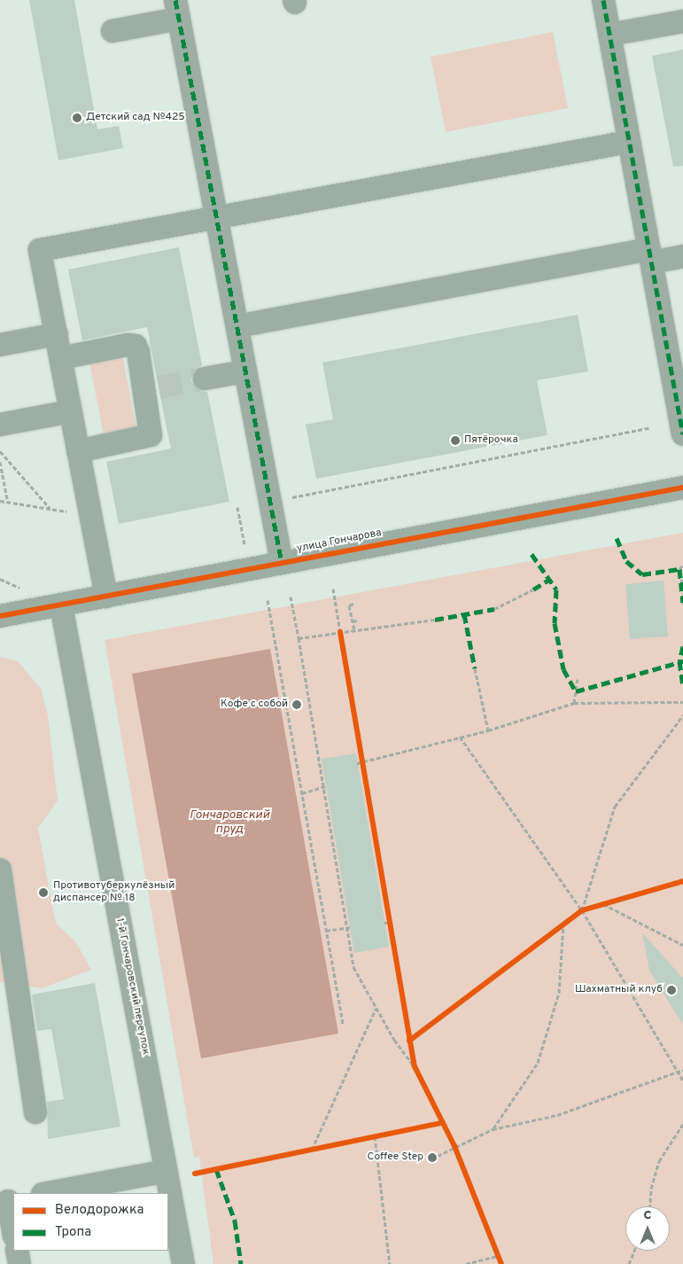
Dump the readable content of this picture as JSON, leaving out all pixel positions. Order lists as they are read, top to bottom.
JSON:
{
  "streets": {
    "street": ["улица Гончарова", "1-й Гончаровский переулок"]
  },
  "crossings": [
    ["улица Гончарова", "1-й Гончаровский переулок"]
  ],
  "water": ["Гончаровский пруд"],
  "places": [
    "Детский сад №425",
    "Пятёрочка",
    "Кофе с собой",
    "Противотуберкулёзный диспансер № 18",
    "Шахматный клуб",
    "Coffee Step"
  ],
  "legend": ["Велодорожка", "Тропа"],
  "north": "top"
}
